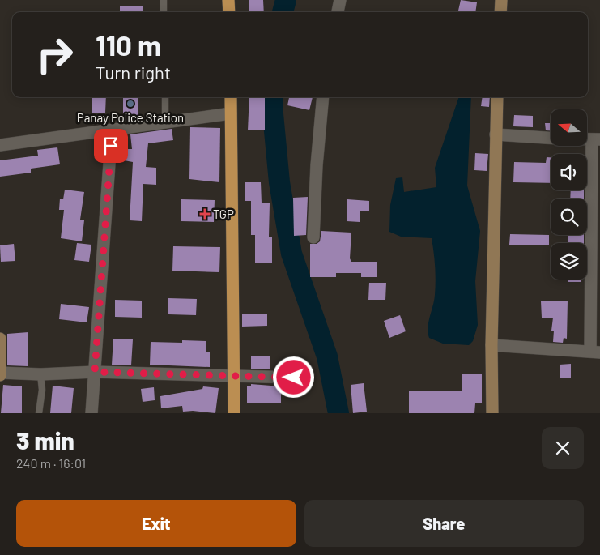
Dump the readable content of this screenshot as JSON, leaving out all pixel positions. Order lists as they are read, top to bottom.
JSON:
{
  "places": {
    "other": ["Panay Police Station"],
    "health": ["TGP"]
  },
  "north": "left",
  "page": {
    "turn": ["110 m", "Turn right"],
    "heading": ["3 min", "240 m · 16:01"],
    "buttons": ["Exit", "Share"]
  }
}
